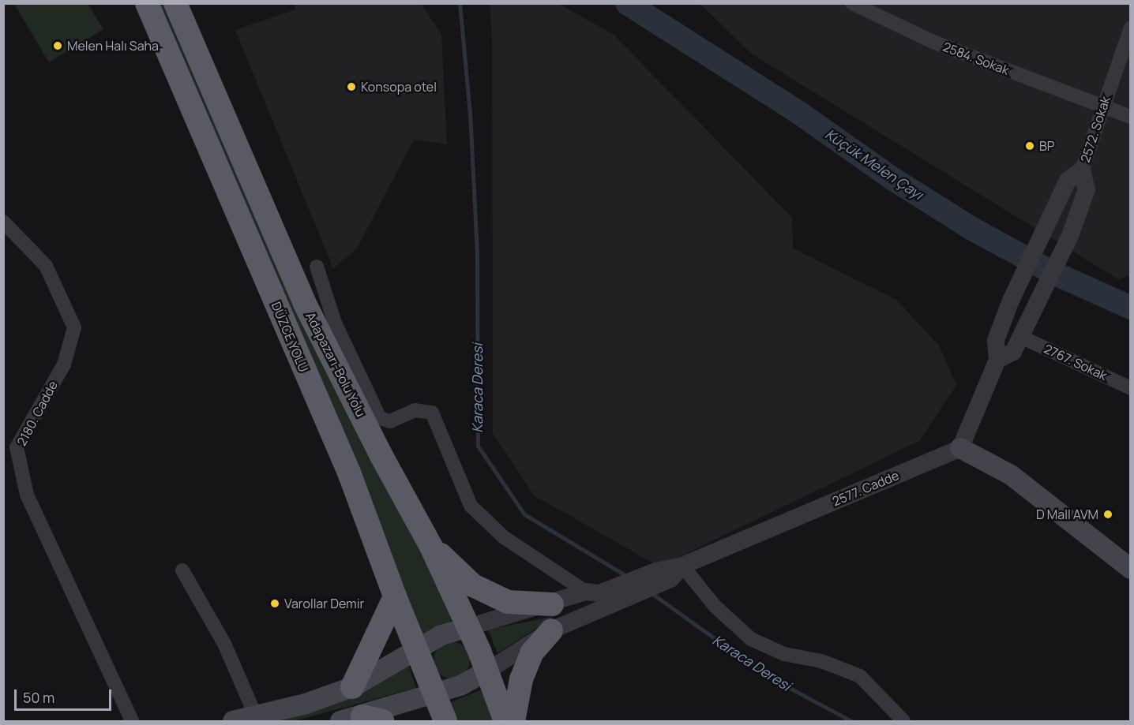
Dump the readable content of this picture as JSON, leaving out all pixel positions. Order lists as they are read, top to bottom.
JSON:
{
  "streets": {
    "highway": ["DÜZCE YOLU", "Adapazarı-Bolu Yolu"],
    "street": [
      "2584. Sokak",
      "2572. Sokak",
      "2767. Sokak",
      "2180. Cadde",
      "2577. Cadde"
    ]
  },
  "crossings": [
    ["2584. Sokak", "2572. Sokak"]
  ],
  "water": ["Küçük Melen Çayı", "Karaca Deresi"],
  "places": [
    "Melen Halı Saha",
    "Konsopa otel",
    "BP",
    "D Mall AVM",
    "Varollar Demir"
  ],
  "scale_bar": "50 m"
}
